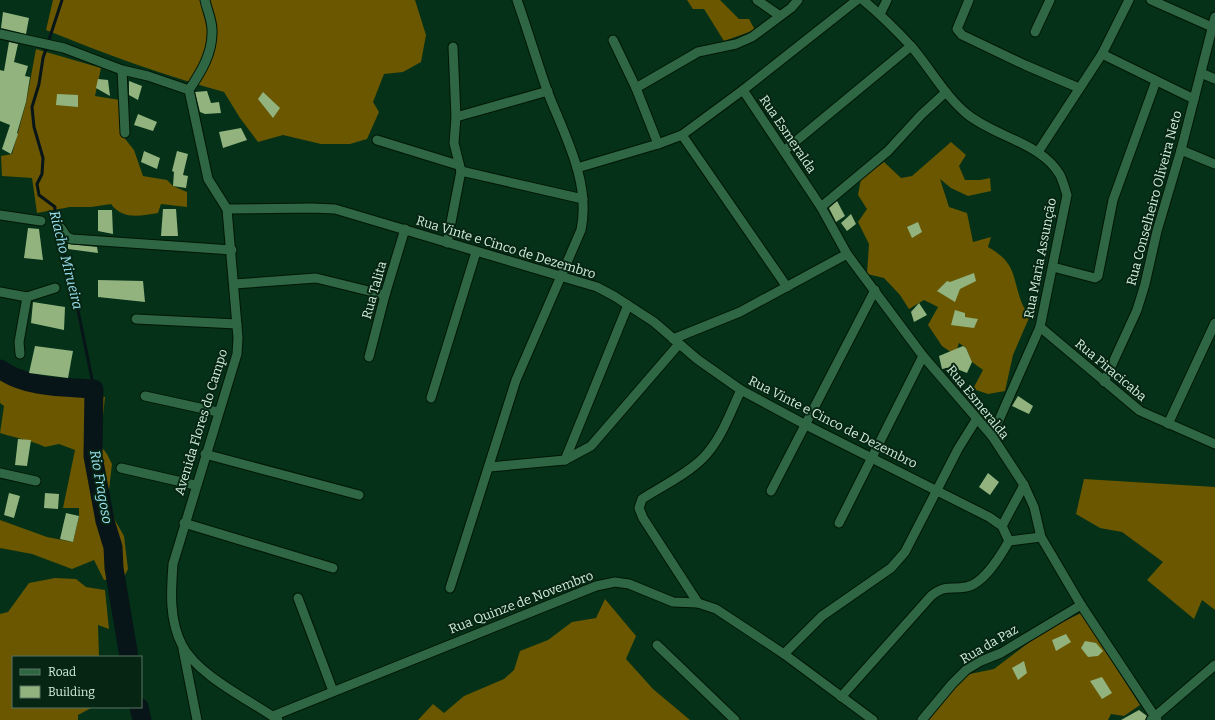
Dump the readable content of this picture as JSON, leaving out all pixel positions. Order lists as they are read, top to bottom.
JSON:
{
  "streets": {
    "street": [
      "Rua Esmeralda",
      "Rua Conselheiro Oliveira Neto",
      "Rua Vinte e Cinco de Dezembro",
      "Rua Maria Assunção",
      "Rua Talita",
      "Rua Piracicaba",
      "Avenida Flores do Campo",
      "Rua Quinze de Novembro",
      "Rua da Paz"
    ]
  },
  "crossings": [
    ["Rua Esmeralda", "Rua Maria Assunção"],
    ["Rua Esmeralda", "Rua da Paz"],
    ["Rua Conselheiro Oliveira Neto", "Rua Piracicaba"],
    ["Rua Vinte e Cinco de Dezembro", "Rua Talita"],
    ["Rua Vinte e Cinco de Dezembro", "Avenida Flores do Campo"],
    ["Rua Maria Assunção", "Rua Piracicaba"],
    ["Avenida Flores do Campo", "Rua Quinze de Novembro"]
  ],
  "water": ["Riacho Mirueira", "Rio Fragoso"],
  "legend": ["Road", "Building"]
}
